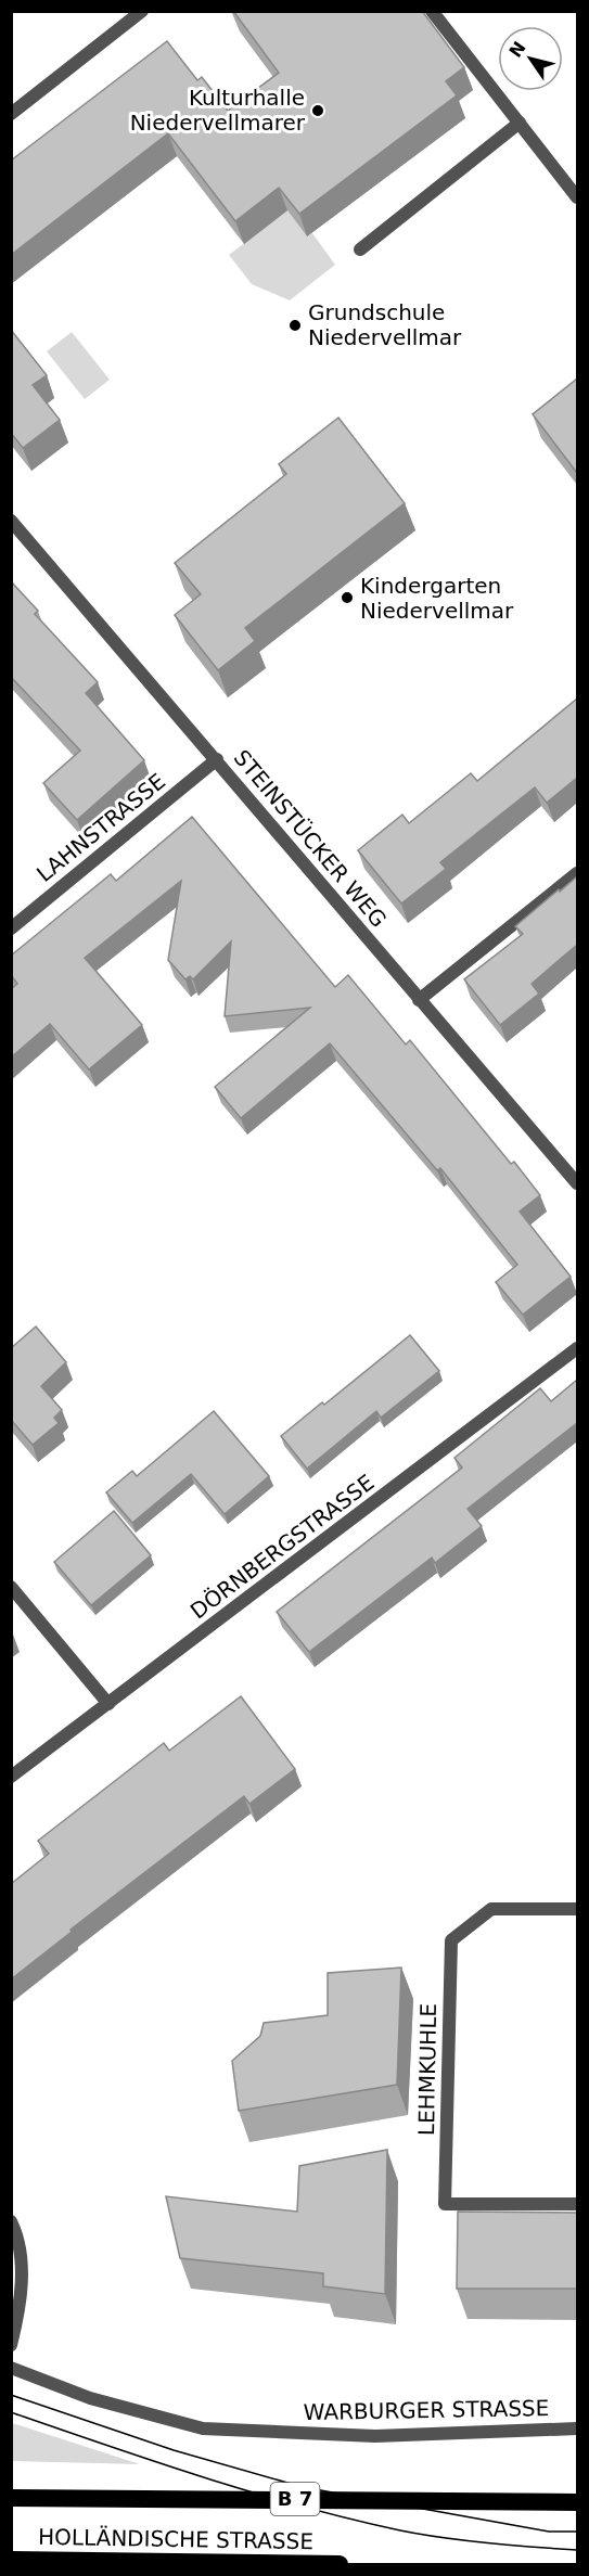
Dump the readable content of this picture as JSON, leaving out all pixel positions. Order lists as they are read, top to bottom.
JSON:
{
  "streets": {
    "highway": ["B 7", "HOLLÄNDISCHE STRASSE"],
    "street": [
      "LAHNSTRASSE",
      "STEINSTÜCKER WEG",
      "DÖRNBERGSTRASSE",
      "LEHMKUHLE",
      "WARBURGER STRASSE"
    ]
  },
  "crossings": [
    ["LAHNSTRASSE", "STEINSTÜCKER WEG"]
  ],
  "places": ["Kulturhalle Niedervellmarer", "Grundschule Niedervellmar", "Kindergarten Niedervellmar"],
  "north": "top left"
}
